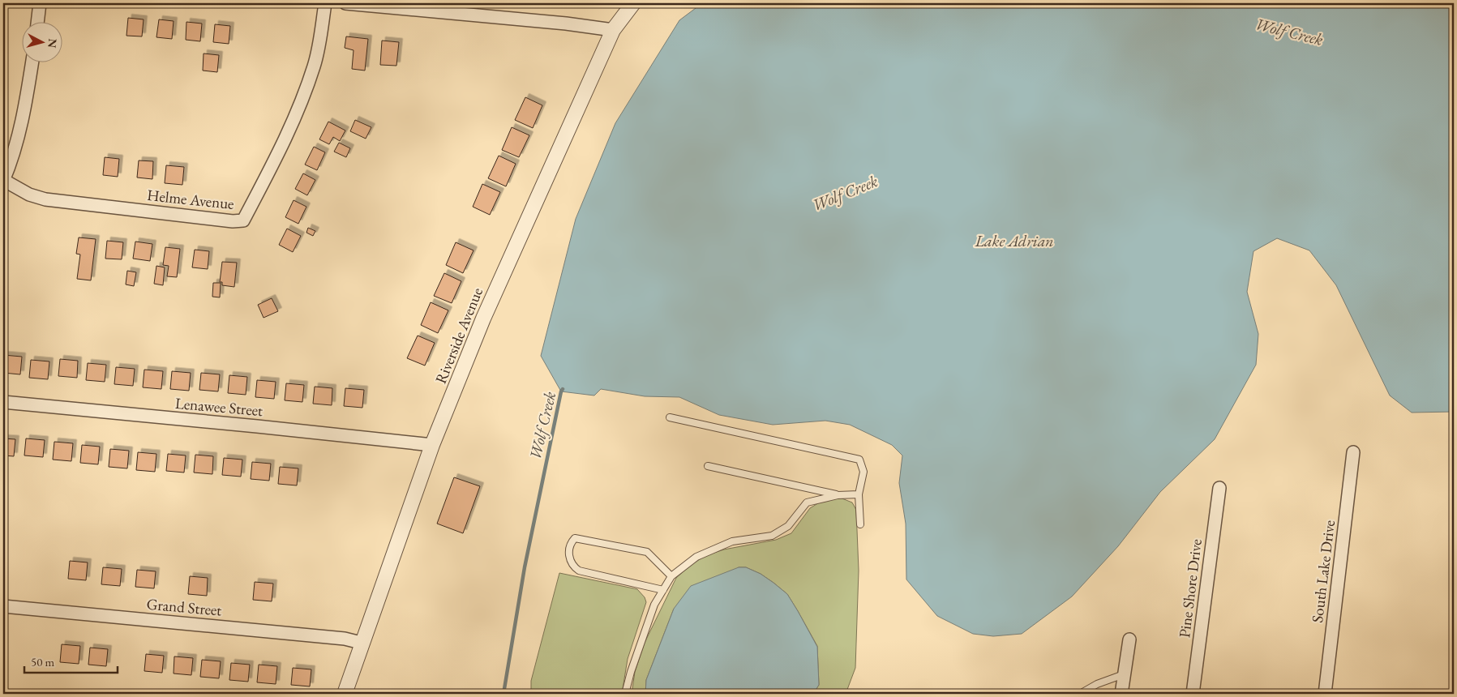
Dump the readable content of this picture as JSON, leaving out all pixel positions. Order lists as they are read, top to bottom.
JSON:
{
  "streets": {
    "street": [
      "Helme Avenue",
      "Riverside Avenue",
      "Lenawee Street",
      "South Lake Drive",
      "Pine Shore Drive",
      "Grand Street"
    ]
  },
  "crossings": [
    ["Riverside Avenue", "Lenawee Street"],
    ["Riverside Avenue", "Grand Street"]
  ],
  "water": ["Wolf Creek", "Lake Adrian"],
  "scale_bar": "50 m",
  "north": "right"
}
